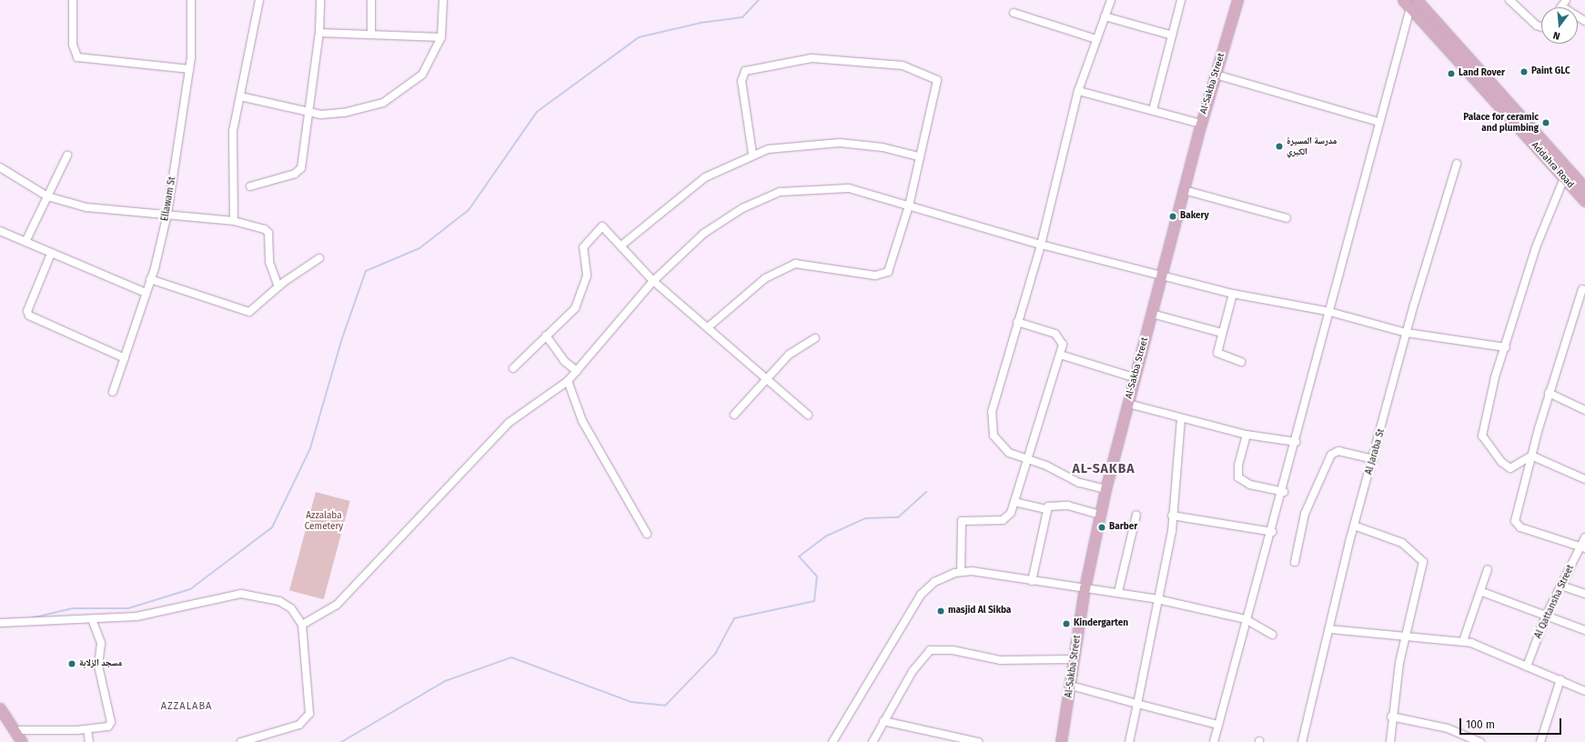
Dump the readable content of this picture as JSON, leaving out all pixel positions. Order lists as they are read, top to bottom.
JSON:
{
  "streets": {
    "main road": ["Al-Sakba Street", "Addahra Road"],
    "street": ["Ellawam St", "Al Jaraba St", "Al Qattansha Street"]
  },
  "districts": ["AL-SAKBA", "AZZALABA"],
  "parks": ["Azzalaba Cemetery"],
  "places": [
    "Paint GLC",
    "Land Rover",
    "Palace for ceramic and plumbing",
    "مدرسة المسيرة الكبري",
    "Bakery",
    "Barber",
    "masjid Al Sikba",
    "Kindergarten",
    "مسجد الزلابة"
  ],
  "scale_bar": "100 m",
  "north": "bottom"
}
